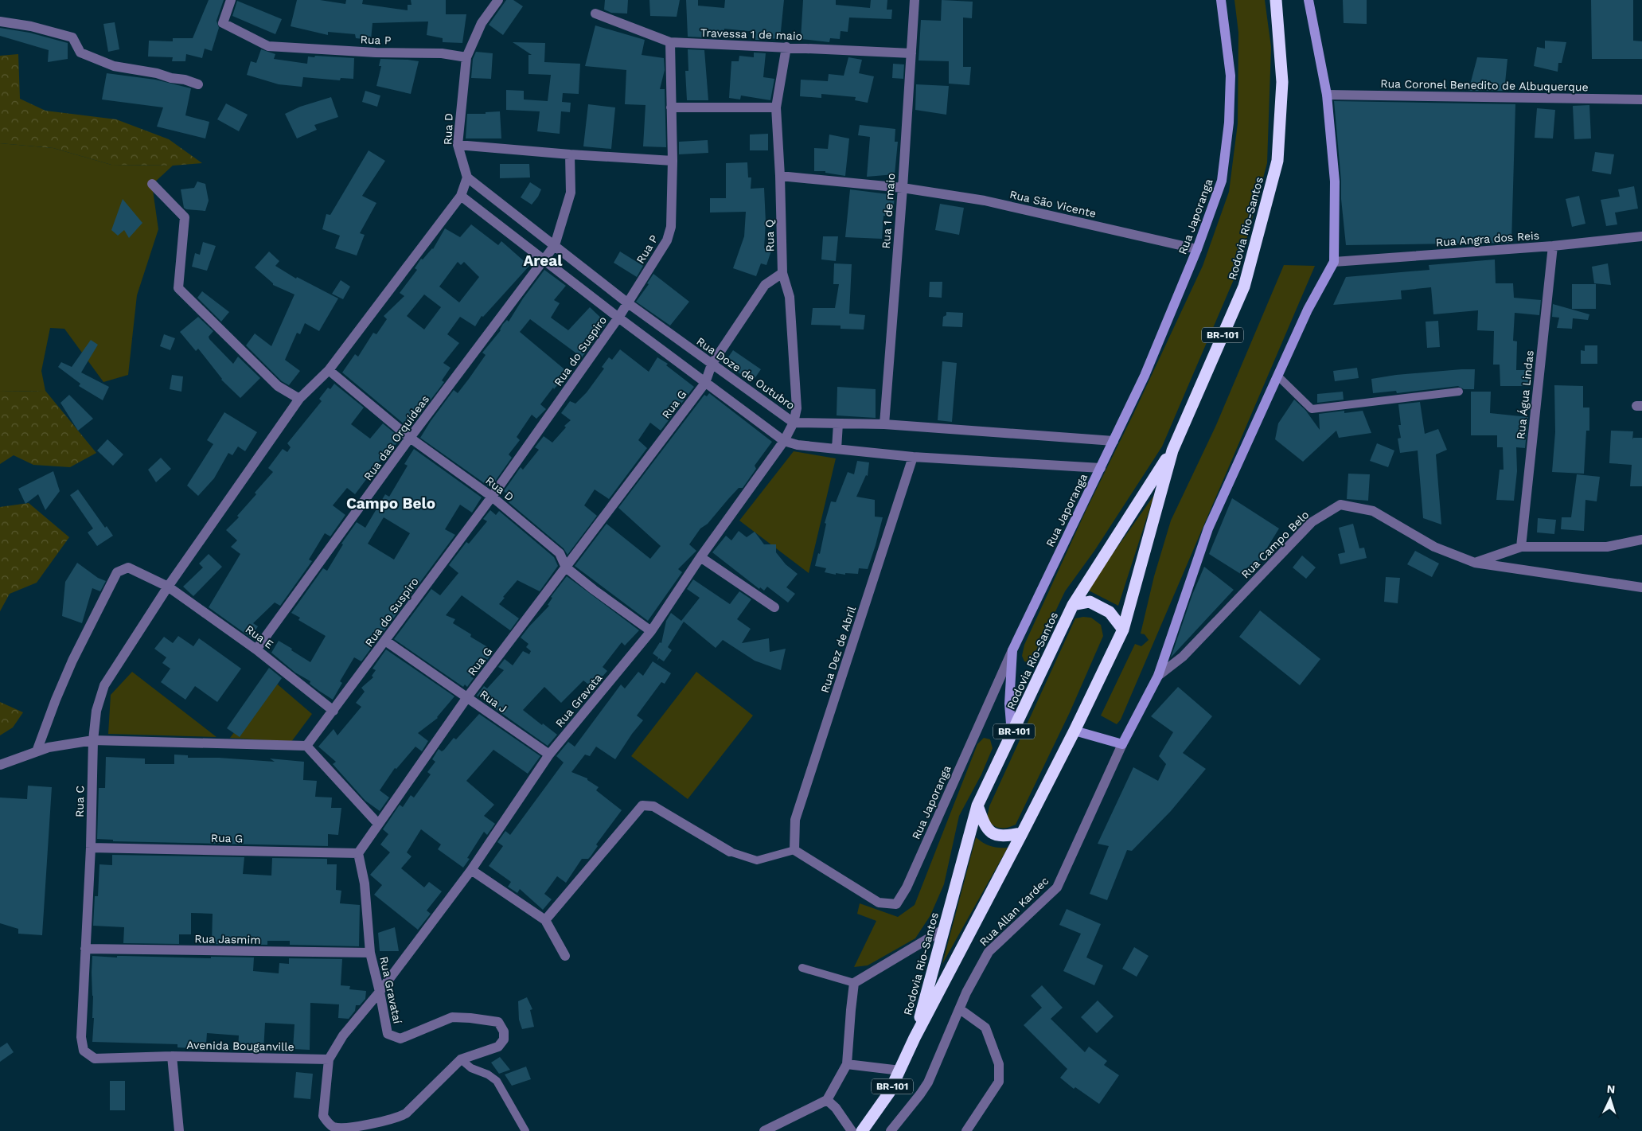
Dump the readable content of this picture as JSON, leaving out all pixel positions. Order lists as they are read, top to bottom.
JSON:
{
  "streets": {
    "highway": ["Rodovia Rio-Santos", "BR-101"],
    "main road": ["Rua Japoranga"],
    "street": [
      "Travessa 1 de maio",
      "Rua P",
      "Rua Coronel Benedito de Albuquerque",
      "Rua D",
      "Rua São Vicente",
      "Rua 1 de maio",
      "Rua Q",
      "Rua Angra dos Reis",
      "Rua do Suspiro",
      "Rua Doze de Outubro",
      "Rua Água Lindas",
      "Rua G",
      "Rua das Orquídeas",
      "Rua Campo Belo",
      "Rua E",
      "Rua Dez de Abril",
      "Rua Gravata",
      "Rua J",
      "Rua C",
      "Rua Allan Kardec",
      "Rua Jasmim",
      "Rua Gravataí",
      "Avenida Bouganville"
    ]
  },
  "crossings": [
    ["Travessa 1 de maio", "Rua P"],
    ["Travessa 1 de maio", "Rua 1 de maio"],
    ["Travessa 1 de maio", "Rua Q"],
    ["Rua P", "Rua D"],
    ["Rua P", "Rua do Suspiro"],
    ["Rua P", "Rua Doze de Outubro"],
    ["Rua D", "Rua do Suspiro"],
    ["Rua D", "Rua Doze de Outubro"],
    ["Rua D", "Rua G"],
    ["Rua D", "Rua das Orquídeas"],
    ["Rua D", "Rua Gravata"],
    ["Rua São Vicente", "Rua 1 de maio"],
    ["Rua São Vicente", "Rua Japoranga"],
    ["Rua São Vicente", "Rua Q"],
    ["Rua 1 de maio", "Rua Doze de Outubro"],
    ["Rua Japoranga", "Rua Doze de Outubro"],
    ["Rua Japoranga", "Rua Dez de Abril"],
    ["Rua Q", "Rua Doze de Outubro"],
    ["Rua Q", "Rua G"],
    ["Rua Q", "Rua Gravata"],
    ["Rua Angra dos Reis", "Rua Água Lindas"],
    ["Rua do Suspiro", "Rua E"],
    ["Rua do Suspiro", "Rua J"],
    ["Rua Doze de Outubro", "Rua G"],
    ["Rua Doze de Outubro", "Rua das Orquídeas"],
    ["Rua Doze de Outubro", "Rua Gravata"],
    ["Rua G", "Rua J"],
    ["Rua G", "Rua C"],
    ["Rua G", "Rua Gravataí"],
    ["Rua das Orquídeas", "Rua E"],
    ["Rua E", "Rua C"],
    ["Rua Gravata", "Rua J"],
    ["Rua Gravata", "Rua Gravataí"],
    ["Rua C", "Rua Jasmim"],
    ["Rua C", "Avenida Bouganville"],
    ["Rua Jasmim", "Rua Gravataí"],
    ["Rua Gravataí", "Avenida Bouganville"]
  ],
  "districts": ["Areal", "Campo Belo"],
  "north": "top"
}
